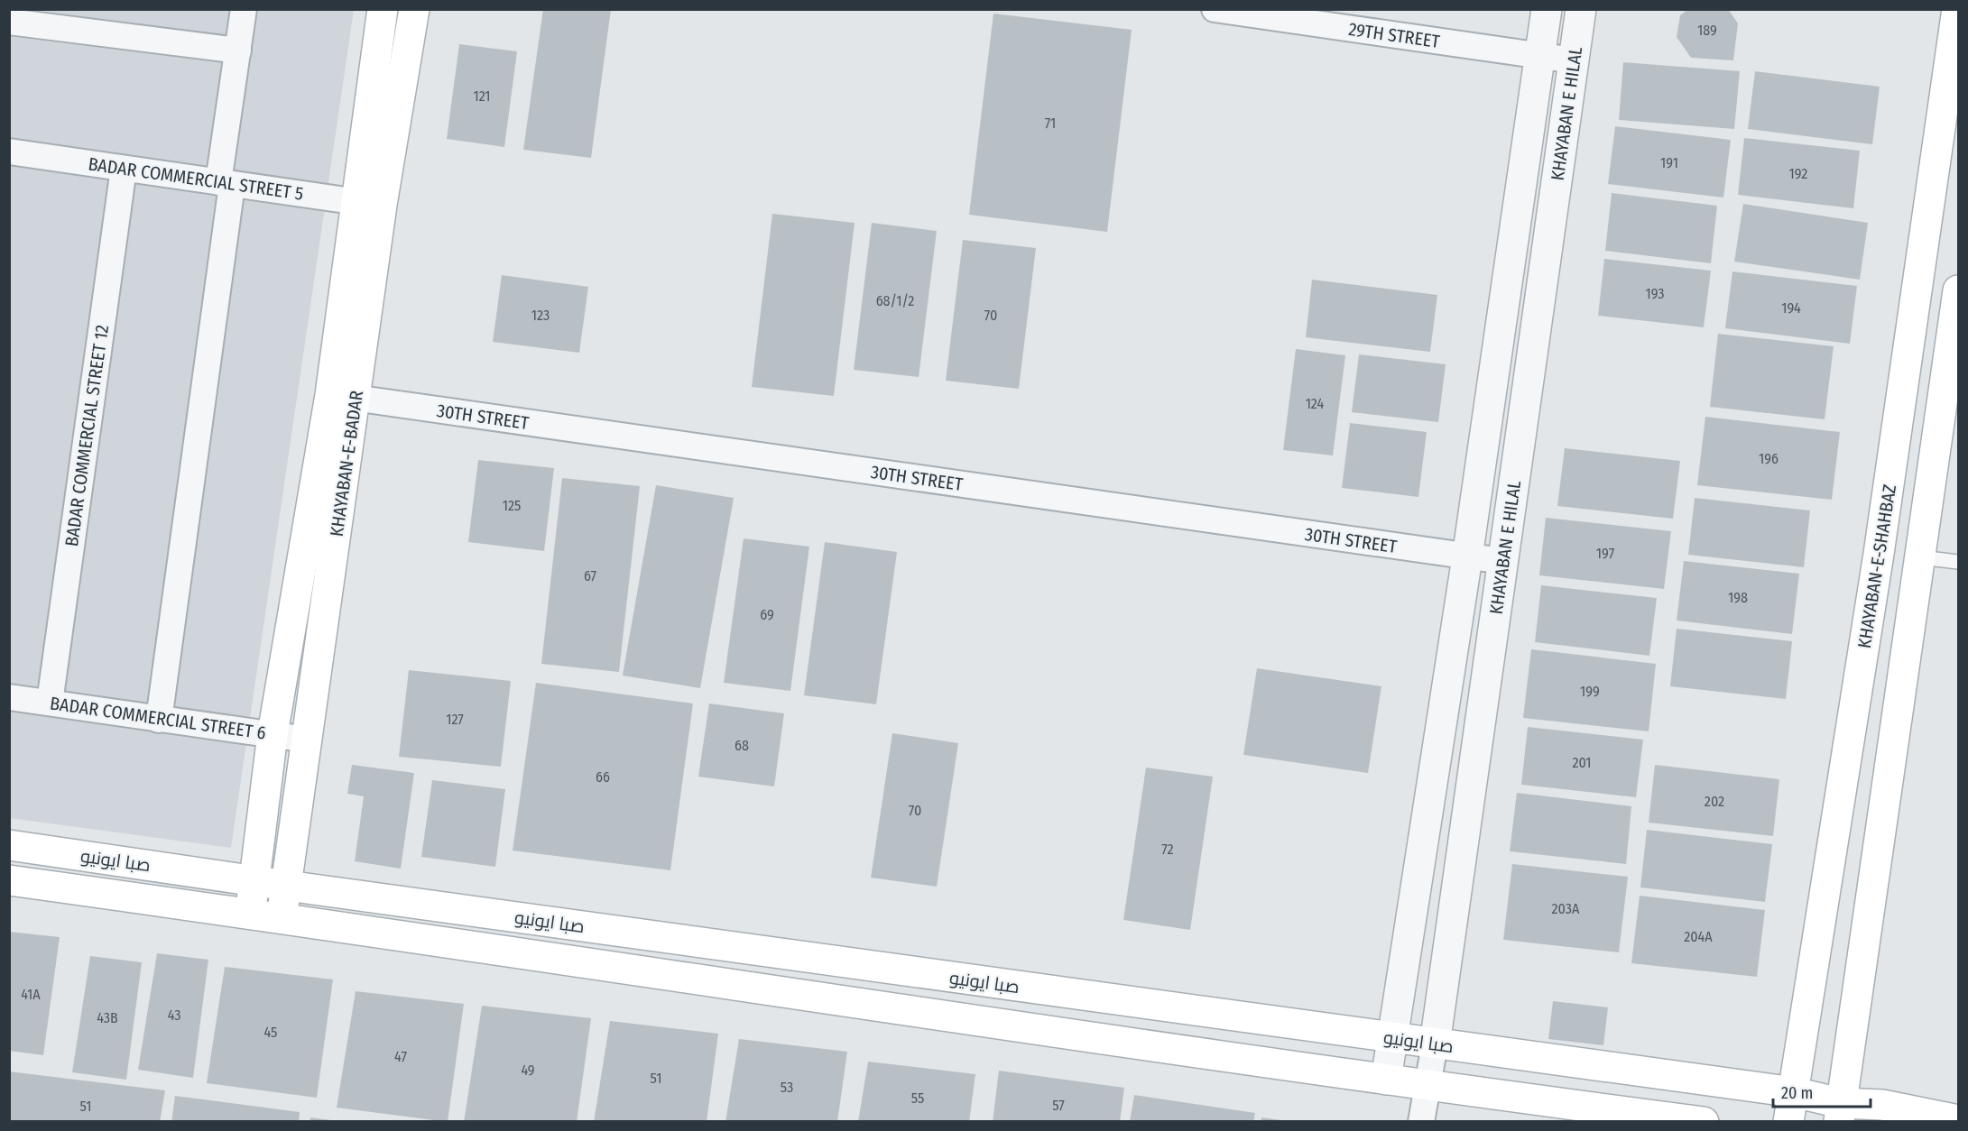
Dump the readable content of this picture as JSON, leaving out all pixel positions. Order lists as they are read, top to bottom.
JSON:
{
  "streets": {
    "main road": ["KHAYABAN-E-BADAR", "KHAYABAN-E-SHAHBAZ", "صبا ایونیو"],
    "street": [
      "29TH STREET",
      "KHAYABAN E HILAL",
      "BADAR COMMERCIAL STREET 5",
      "30TH STREET",
      "BADAR COMMERCIAL STREET 12",
      "BADAR COMMERCIAL STREET 6"
    ]
  },
  "crossings": [
    ["29TH STREET", "KHAYABAN E HILAL"],
    ["KHAYABAN E HILAL", "30TH STREET"],
    ["KHAYABAN E HILAL", "صبا ایونیو"],
    ["BADAR COMMERCIAL STREET 5", "BADAR COMMERCIAL STREET 12"],
    ["BADAR COMMERCIAL STREET 5", "KHAYABAN-E-BADAR"],
    ["30TH STREET", "KHAYABAN-E-BADAR"],
    ["BADAR COMMERCIAL STREET 12", "BADAR COMMERCIAL STREET 6"],
    ["KHAYABAN-E-BADAR", "BADAR COMMERCIAL STREET 6"],
    ["KHAYABAN-E-BADAR", "صبا ایونیو"],
    ["KHAYABAN-E-SHAHBAZ", "صبا ایونیو"]
  ],
  "house_numbers": [
    "189",
    "121",
    "71",
    "191",
    "192",
    "193",
    "68/1/2",
    "194",
    "123",
    "70",
    "124",
    "196",
    "125",
    "197",
    "67",
    "198",
    "69",
    "199",
    "127",
    "68",
    "201",
    "66",
    "202",
    "70",
    "72",
    "203A",
    "204A",
    "41A",
    "43",
    "43B",
    "45",
    "47",
    "49",
    "51",
    "53",
    "55",
    "57",
    "51"
  ],
  "scale_bar": "20 m"
}
